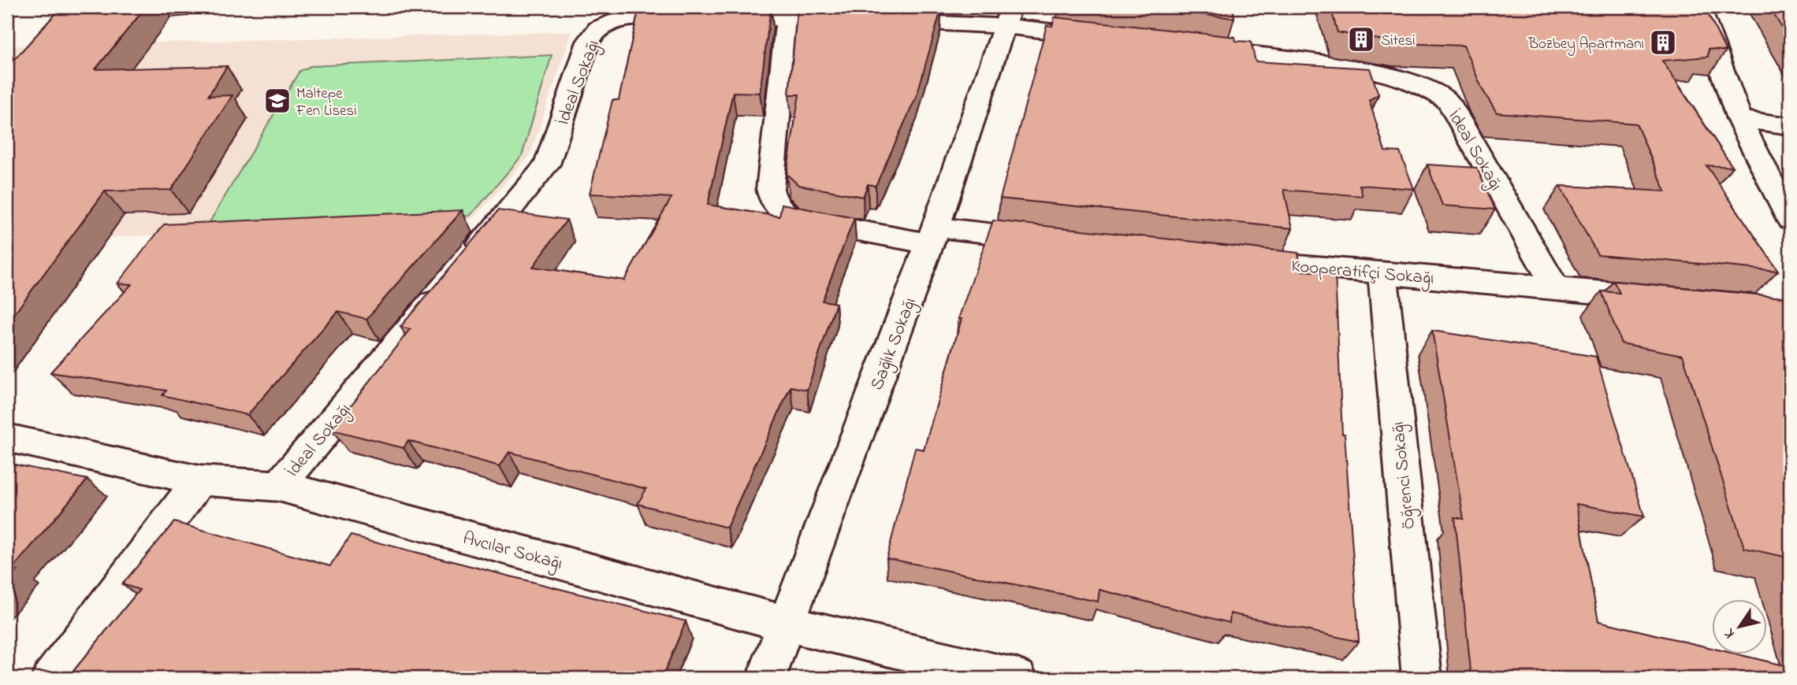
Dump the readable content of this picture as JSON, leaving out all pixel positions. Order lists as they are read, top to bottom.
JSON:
{
  "streets": {
    "street": [
      "İdeal Sokağı",
      "Kooperatifçi Sokağı",
      "Sağlık Sokağı",
      "Öğrenci Sokağı",
      "Avcılar Sokağı"
    ]
  },
  "crossings": [
    ["İdeal Sokağı", "Kooperatifçi Sokağı"],
    ["İdeal Sokağı", "Sağlık Sokağı"],
    ["İdeal Sokağı", "Avcılar Sokağı"],
    ["Kooperatifçi Sokağı", "Öğrenci Sokağı"],
    ["Sağlık Sokağı", "Avcılar Sokağı"]
  ],
  "places": {
    "building": ["Sitesi", "Bozbey Apartmanı"],
    "school or university": ["Maltepe Fen Lisesi"]
  },
  "north": "bottom left"
}
